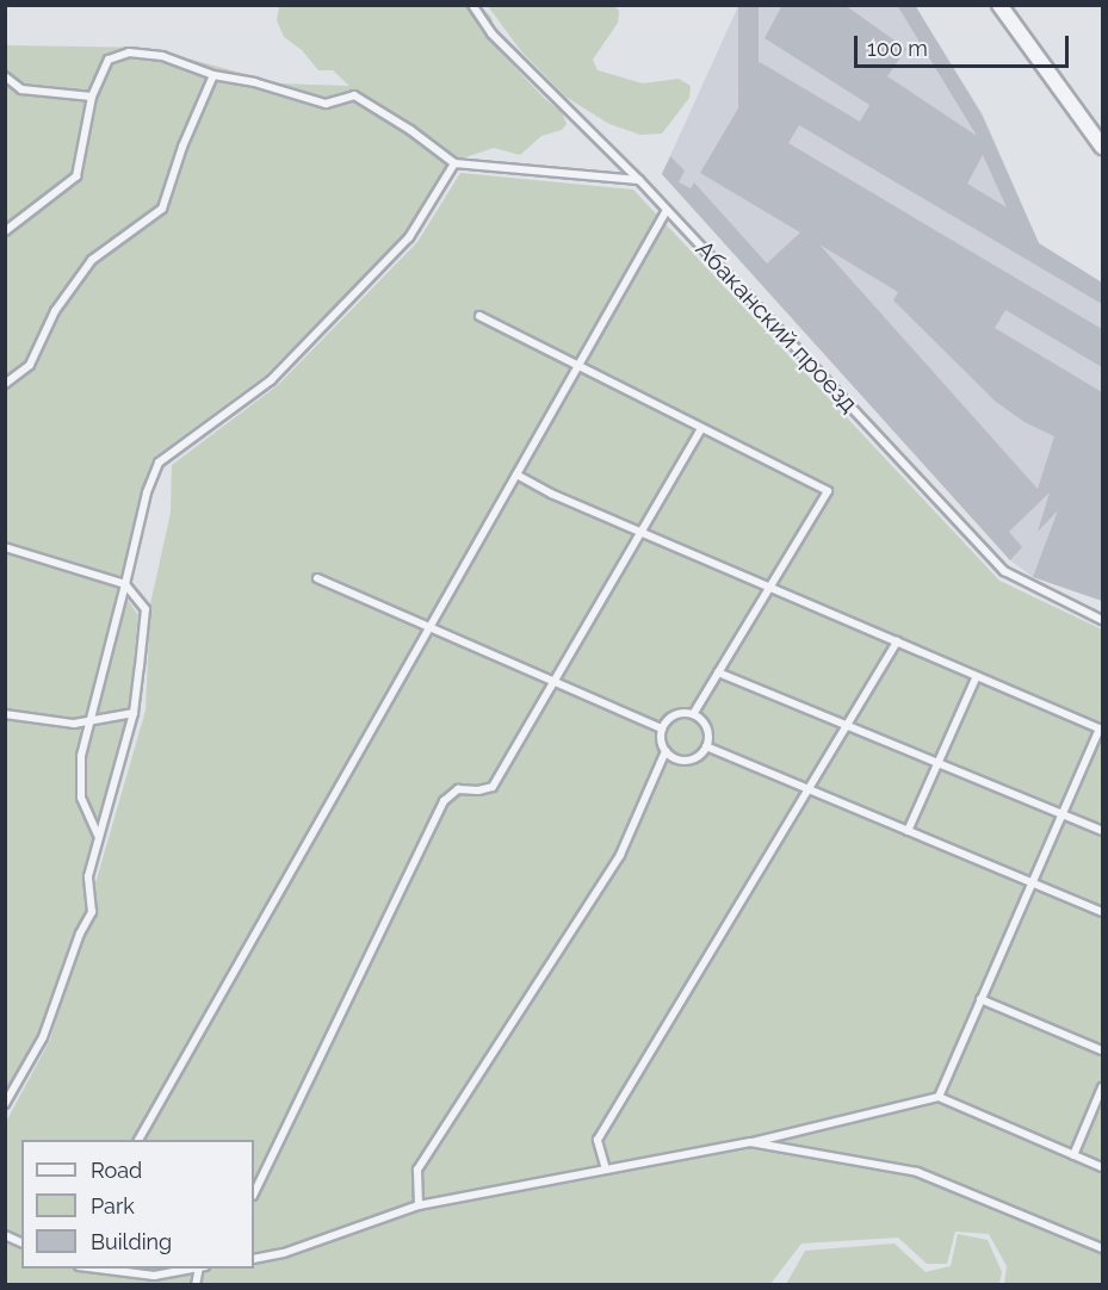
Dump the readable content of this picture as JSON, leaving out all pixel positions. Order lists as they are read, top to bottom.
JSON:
{
  "streets": {
    "lane": ["Абаканский проезд"]
  },
  "legend": ["Road", "Park", "Building"],
  "scale_bar": "100 m"
}
